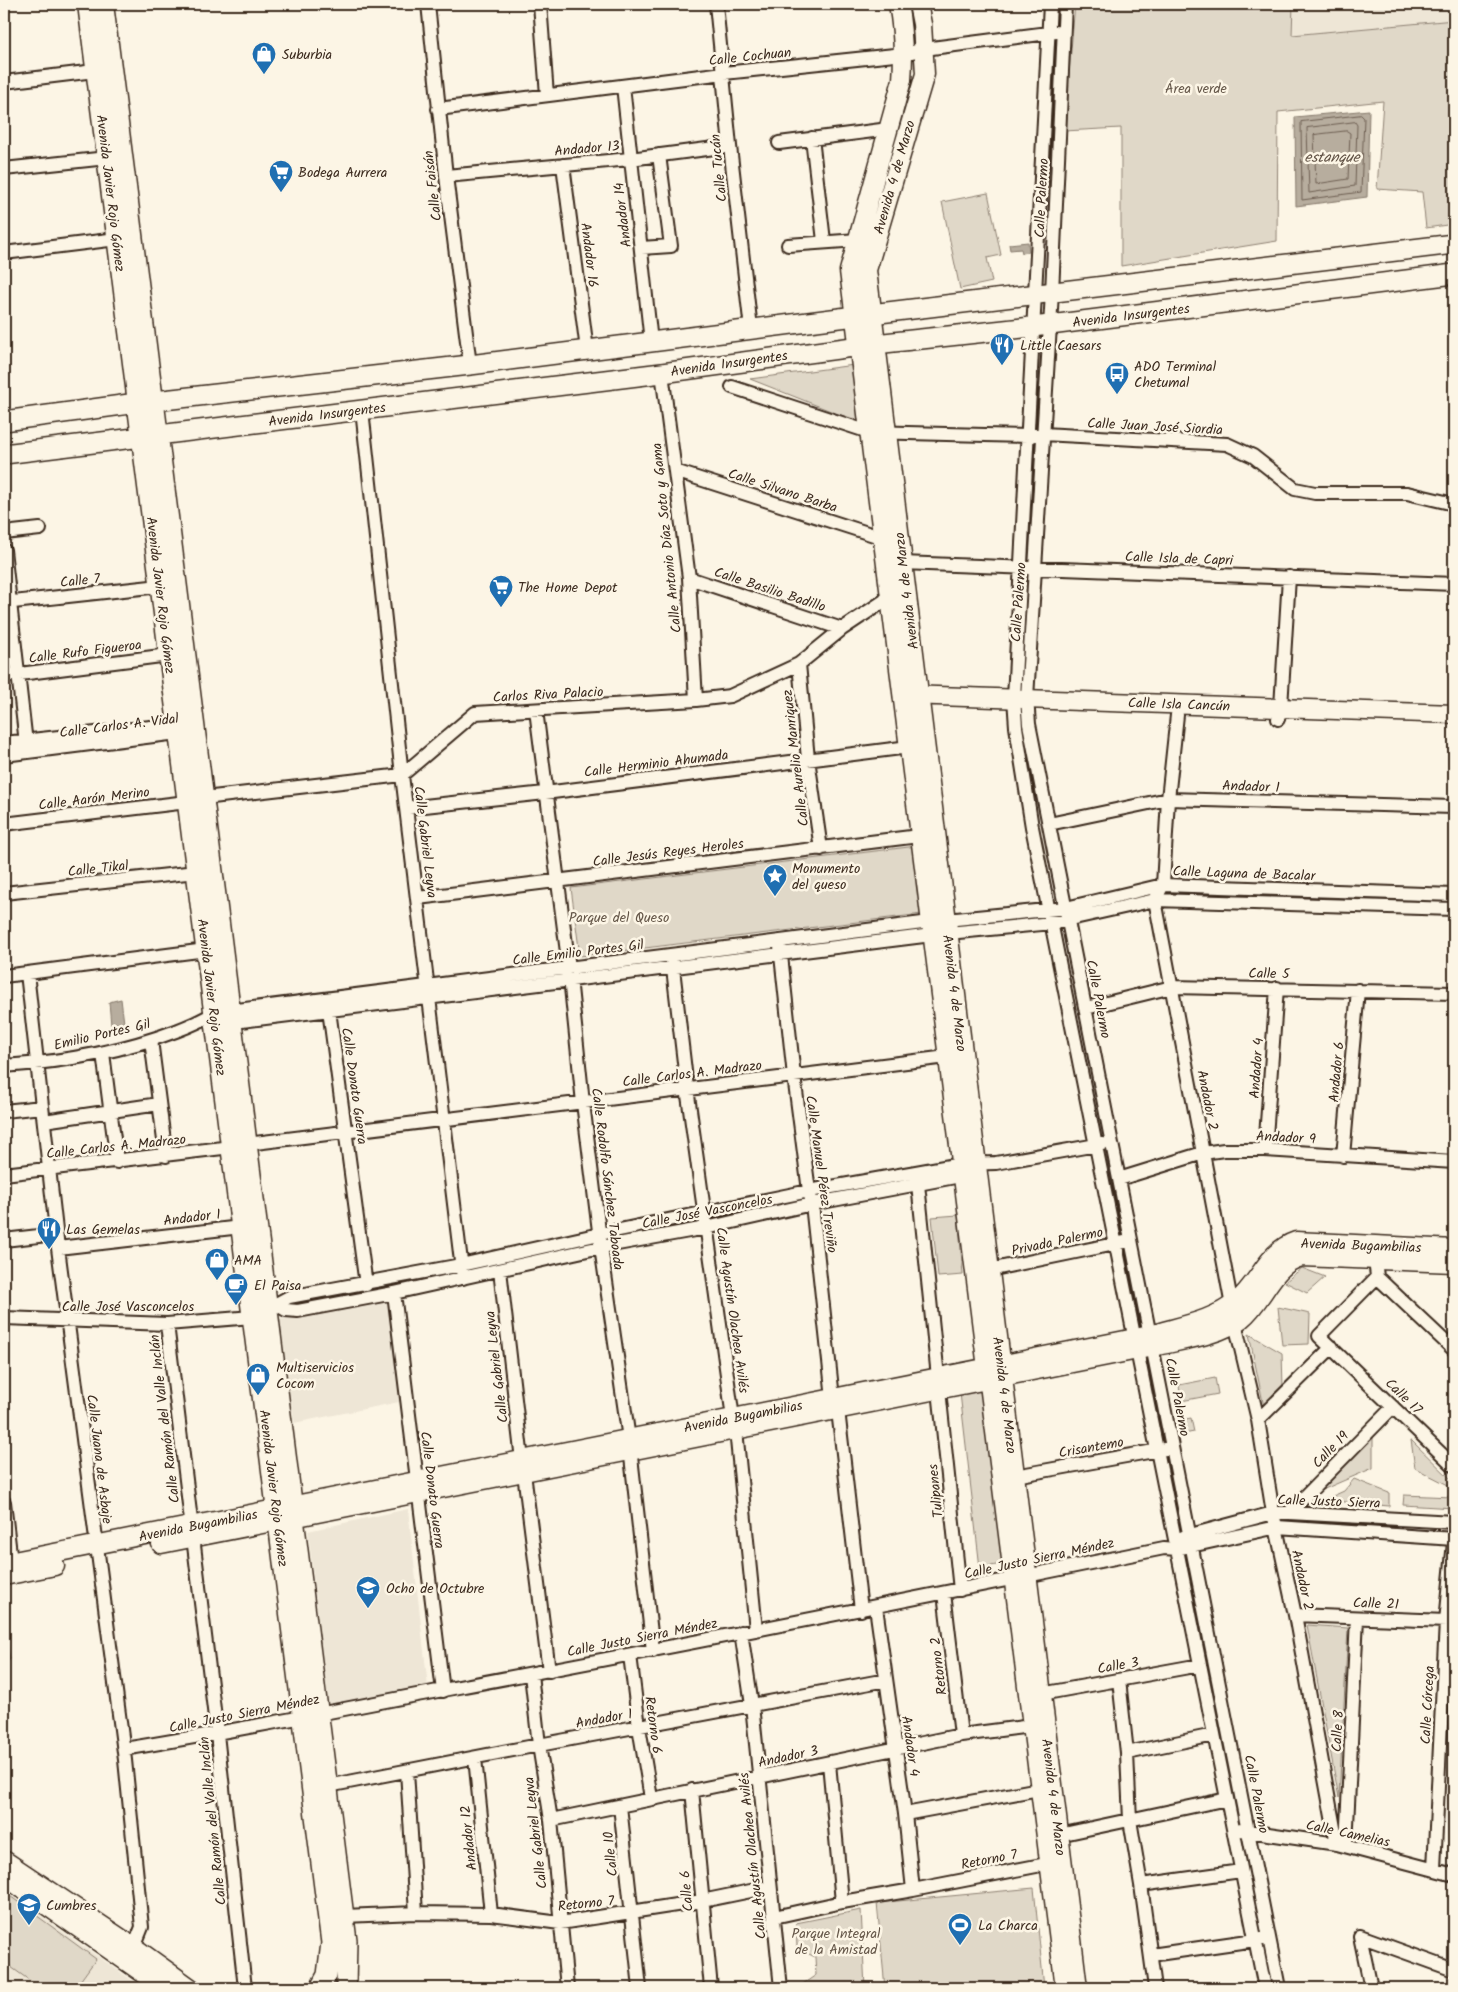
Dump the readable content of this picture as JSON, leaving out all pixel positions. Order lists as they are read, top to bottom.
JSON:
{
  "streets": {
    "main road": [
      "Avenida 4 de Marzo",
      "Avenida Javier Rojo Gómez",
      "Avenida Insurgentes",
      "Calle Isla Cancún",
      "Avenida Bugambilias"
    ],
    "street": [
      "Calle Cochuan",
      "Andador 13",
      "Calle Tucán",
      "Calle Faisán",
      "Calle Palermo",
      "Andador 14",
      "Andador 16",
      "Calle Juan José Siordia",
      "Calle Silvano Barba",
      "Calle Antonio Díaz Soto y Gama",
      "Calle Isla de Capri",
      "Calle 7",
      "Calle Basilio Badillo",
      "Calle Rufo Figueroa",
      "Carlos Riva Palacio",
      "Calle Carlos A. Vidal",
      "Calle Aurelio Manriquez",
      "Calle Herminio Ahumada",
      "Andador 1",
      "Calle Aarón Merino",
      "Calle Gabriel Leyva",
      "Calle Jesús Reyes Heroles",
      "Calle Tikal",
      "Calle Laguna de Bacalar",
      "Calle Emilio Portes Gil",
      "Calle 5",
      "Emilio Portes Gil",
      "Andador 4",
      "Andador 6",
      "Calle Carlos A. Madrazo",
      "Calle Donato Guerra",
      "Andador 2",
      "Andador 9",
      "Calle Manuel Pérez Treviño",
      "Calle Rodolfo Sánchez Taboada",
      "Calle José Vasconcelos",
      "Privada Palermo",
      "Calle Agustín Olachea Avilés",
      "Calle 17",
      "Calle Ramón del Valle Inclán",
      "Crisantemo",
      "Calle 19",
      "Calle Juana de Asbaje",
      "Tulipanes",
      "Calle Justo Sierra",
      "Calle Justo Sierra Méndez",
      "Calle 21",
      "Calle 3",
      "Retorno 2",
      "Calle Córcega",
      "Retorno 6",
      "Calle 8",
      "Andador 3",
      "Calle Camelias",
      "Andador 12",
      "Calle 10",
      "Retorno 7",
      "Calle 6"
    ]
  },
  "crossings": [
    ["Calle Cochuan", "Calle Tucán"],
    ["Calle Cochuan", "Avenida 4 de Marzo"],
    ["Calle Cochuan", "Calle Faisán"],
    ["Calle Cochuan", "Calle Palermo"],
    ["Calle Cochuan", "Andador 14"],
    ["Andador 13", "Calle Tucán"],
    ["Andador 13", "Calle Faisán"],
    ["Andador 13", "Andador 14"],
    ["Andador 13", "Andador 16"],
    ["Avenida 4 de Marzo", "Avenida Insurgentes"],
    ["Avenida 4 de Marzo", "Calle Juan José Siordia"],
    ["Avenida 4 de Marzo", "Calle Silvano Barba"],
    ["Avenida 4 de Marzo", "Calle Isla de Capri"],
    ["Avenida 4 de Marzo", "Carlos Riva Palacio"],
    ["Avenida 4 de Marzo", "Calle Isla Cancún"],
    ["Avenida 4 de Marzo", "Calle Herminio Ahumada"],
    ["Avenida 4 de Marzo", "Calle Jesús Reyes Heroles"],
    ["Avenida 4 de Marzo", "Calle Laguna de Bacalar"],
    ["Avenida 4 de Marzo", "Calle Emilio Portes Gil"],
    ["Avenida 4 de Marzo", "Calle Carlos A. Madrazo"],
    ["Avenida 4 de Marzo", "Calle José Vasconcelos"],
    ["Avenida 4 de Marzo", "Privada Palermo"],
    ["Avenida 4 de Marzo", "Avenida Bugambilias"],
    ["Avenida 4 de Marzo", "Crisantemo"],
    ["Avenida 4 de Marzo", "Calle Justo Sierra Méndez"],
    ["Avenida 4 de Marzo", "Calle 3"],
    ["Avenida 4 de Marzo", "Andador 3"],
    ["Avenida 4 de Marzo", "Retorno 7"],
    ["Avenida Javier Rojo Gómez", "Avenida Insurgentes"],
    ["Avenida Javier Rojo Gómez", "Calle 7"],
    ["Avenida Javier Rojo Gómez", "Calle Rufo Figueroa"],
    ["Avenida Javier Rojo Gómez", "Calle Carlos A. Vidal"],
    ["Avenida Javier Rojo Gómez", "Andador 1"],
    ["Avenida Javier Rojo Gómez", "Calle Aarón Merino"],
    ["Avenida Javier Rojo Gómez", "Calle Tikal"],
    ["Avenida Javier Rojo Gómez", "Calle Emilio Portes Gil"],
    ["Avenida Javier Rojo Gómez", "Emilio Portes Gil"],
    ["Avenida Javier Rojo Gómez", "Calle Carlos A. Madrazo"],
    ["Avenida Javier Rojo Gómez", "Calle José Vasconcelos"],
    ["Avenida Javier Rojo Gómez", "Avenida Bugambilias"],
    ["Avenida Javier Rojo Gómez", "Calle Justo Sierra Méndez"],
    ["Avenida Javier Rojo Gómez", "Retorno 7"],
    ["Calle Palermo", "Avenida Insurgentes"],
    ["Calle Palermo", "Calle Juan José Siordia"],
    ["Calle Palermo", "Calle Isla de Capri"],
    ["Calle Palermo", "Calle Isla Cancún"],
    ["Calle Palermo", "Andador 1"],
    ["Calle Palermo", "Calle Laguna de Bacalar"],
    ["Calle Palermo", "Calle 5"],
    ["Calle Palermo", "Andador 9"],
    ["Calle Palermo", "Calle José Vasconcelos"],
    ["Calle Palermo", "Privada Palermo"],
    ["Calle Palermo", "Avenida Bugambilias"],
    ["Calle Palermo", "Crisantemo"],
    ["Calle Palermo", "Calle Justo Sierra"],
    ["Calle Palermo", "Calle Justo Sierra Méndez"],
    ["Calle Palermo", "Calle 3"],
    ["Calle Palermo", "Calle Camelias"],
    ["Avenida Insurgentes", "Calle Antonio Díaz Soto y Gama"],
    ["Avenida Insurgentes", "Calle Gabriel Leyva"],
    ["Calle Silvano Barba", "Calle Antonio Díaz Soto y Gama"],
    ["Calle Antonio Díaz Soto y Gama", "Calle Basilio Badillo"],
    ["Calle Antonio Díaz Soto y Gama", "Carlos Riva Palacio"],
    ["Calle Basilio Badillo", "Carlos Riva Palacio"],
    ["Carlos Riva Palacio", "Calle Aurelio Manriquez"],
    ["Carlos Riva Palacio", "Calle Gabriel Leyva"],
    ["Carlos Riva Palacio", "Calle Rodolfo Sánchez Taboada"],
    ["Calle Aurelio Manriquez", "Calle Herminio Ahumada"],
    ["Calle Aurelio Manriquez", "Calle Jesús Reyes Heroles"],
    ["Calle Herminio Ahumada", "Calle Gabriel Leyva"],
    ["Calle Herminio Ahumada", "Calle Rodolfo Sánchez Taboada"],
    ["Andador 1", "Calle Gabriel Leyva"],
    ["Andador 1", "Andador 4"],
    ["Andador 1", "Calle Agustín Olachea Avilés"],
    ["Andador 1", "Calle Juana de Asbaje"],
    ["Andador 1", "Retorno 6"],
    ["Andador 1", "Andador 12"],
    ["Calle Gabriel Leyva", "Calle Jesús Reyes Heroles"],
    ["Calle Gabriel Leyva", "Calle Emilio Portes Gil"],
    ["Calle Gabriel Leyva", "Calle Carlos A. Madrazo"],
    ["Calle Gabriel Leyva", "Calle José Vasconcelos"],
    ["Calle Gabriel Leyva", "Avenida Bugambilias"],
    ["Calle Gabriel Leyva", "Calle Justo Sierra Méndez"],
    ["Calle Gabriel Leyva", "Andador 3"],
    ["Calle Gabriel Leyva", "Retorno 7"],
    ["Calle Jesús Reyes Heroles", "Calle Rodolfo Sánchez Taboada"],
    ["Calle Laguna de Bacalar", "Calle Emilio Portes Gil"],
    ["Calle Laguna de Bacalar", "Andador 2"],
    ["Calle Emilio Portes Gil", "Emilio Portes Gil"],
    ["Calle Emilio Portes Gil", "Calle Donato Guerra"],
    ["Calle Emilio Portes Gil", "Calle Manuel Pérez Treviño"],
    ["Calle Emilio Portes Gil", "Calle Rodolfo Sánchez Taboada"],
    ["Calle Emilio Portes Gil", "Calle Agustín Olachea Avilés"],
    ["Calle 5", "Andador 4"],
    ["Calle 5", "Andador 6"],
    ["Calle 5", "Andador 2"],
    ["Emilio Portes Gil", "Calle Juana de Asbaje"],
    ["Andador 4", "Andador 9"],
    ["Andador 4", "Calle Justo Sierra Méndez"],
    ["Andador 4", "Andador 3"],
    ["Andador 4", "Retorno 7"],
    ["Andador 6", "Andador 9"],
    ["Calle Carlos A. Madrazo", "Calle Donato Guerra"],
    ["Calle Carlos A. Madrazo", "Calle Manuel Pérez Treviño"],
    ["Calle Carlos A. Madrazo", "Calle Rodolfo Sánchez Taboada"],
    ["Calle Carlos A. Madrazo", "Calle Agustín Olachea Avilés"],
    ["Calle Carlos A. Madrazo", "Calle Juana de Asbaje"],
    ["Calle Donato Guerra", "Calle José Vasconcelos"],
    ["Calle Donato Guerra", "Avenida Bugambilias"],
    ["Calle Donato Guerra", "Calle Justo Sierra Méndez"],
    ["Andador 2", "Andador 9"],
    ["Andador 2", "Avenida Bugambilias"],
    ["Andador 2", "Calle Justo Sierra"],
    ["Andador 2", "Calle 21"],
    ["Andador 2", "Calle 8"],
    ["Andador 2", "Calle Camelias"],
    ["Calle Manuel Pérez Treviño", "Calle José Vasconcelos"],
    ["Calle Manuel Pérez Treviño", "Avenida Bugambilias"],
    ["Calle Manuel Pérez Treviño", "Calle Justo Sierra Méndez"],
    ["Calle Rodolfo Sánchez Taboada", "Calle José Vasconcelos"],
    ["Calle Rodolfo Sánchez Taboada", "Avenida Bugambilias"],
    ["Calle Rodolfo Sánchez Taboada", "Calle Justo Sierra Méndez"],
    ["Calle José Vasconcelos", "Calle Agustín Olachea Avilés"],
    ["Calle José Vasconcelos", "Calle Ramón del Valle Inclán"],
    ["Calle José Vasconcelos", "Calle Juana de Asbaje"],
    ["Calle José Vasconcelos", "Tulipanes"],
    ["Avenida Bugambilias", "Calle Agustín Olachea Avilés"],
    ["Avenida Bugambilias", "Calle Ramón del Valle Inclán"],
    ["Avenida Bugambilias", "Calle Juana de Asbaje"],
    ["Avenida Bugambilias", "Tulipanes"],
    ["Calle Agustín Olachea Avilés", "Calle Justo Sierra Méndez"],
    ["Calle Agustín Olachea Avilés", "Andador 3"],
    ["Calle Agustín Olachea Avilés", "Retorno 7"],
    ["Calle 17", "Calle 19"],
    ["Calle Ramón del Valle Inclán", "Calle Justo Sierra Méndez"],
    ["Calle 19", "Calle Justo Sierra"],
    ["Calle Juana de Asbaje", "Calle Justo Sierra Méndez"],
    ["Tulipanes", "Calle Justo Sierra Méndez"],
    ["Calle Justo Sierra", "Calle Justo Sierra Méndez"],
    ["Calle Justo Sierra", "Calle Córcega"],
    ["Calle Justo Sierra Méndez", "Retorno 2"],
    ["Calle Justo Sierra Méndez", "Retorno 6"],
    ["Calle 21", "Calle Córcega"],
    ["Calle 21", "Calle 8"],
    ["Retorno 2", "Andador 3"],
    ["Calle Córcega", "Calle Camelias"],
    ["Retorno 6", "Andador 3"],
    ["Calle 8", "Calle Camelias"],
    ["Andador 3", "Calle 10"],
    ["Andador 3", "Calle 6"],
    ["Andador 12", "Retorno 7"],
    ["Calle 10", "Retorno 7"],
    ["Retorno 7", "Calle 6"]
  ],
  "water": ["estanque"],
  "parks": ["Área verde", "Parque del Queso", "Parque Integral de la Amistad"],
  "places": {
    "shop": ["Suburbia", "AMA", "Multiservicios Cocom"],
    "supermarket": ["Bodega Aurrera", "The Home Depot"],
    "restaurant": ["Little Caesars", "Las Gemelas"],
    "bus stop": ["ADO Terminal Chetumal"],
    "place": ["Monumento del queso"],
    "cafe": ["El Paisa"],
    "school or university": ["Ocho de Octubre", "Cumbres"],
    "sports": ["La Charca"]
  }
}
